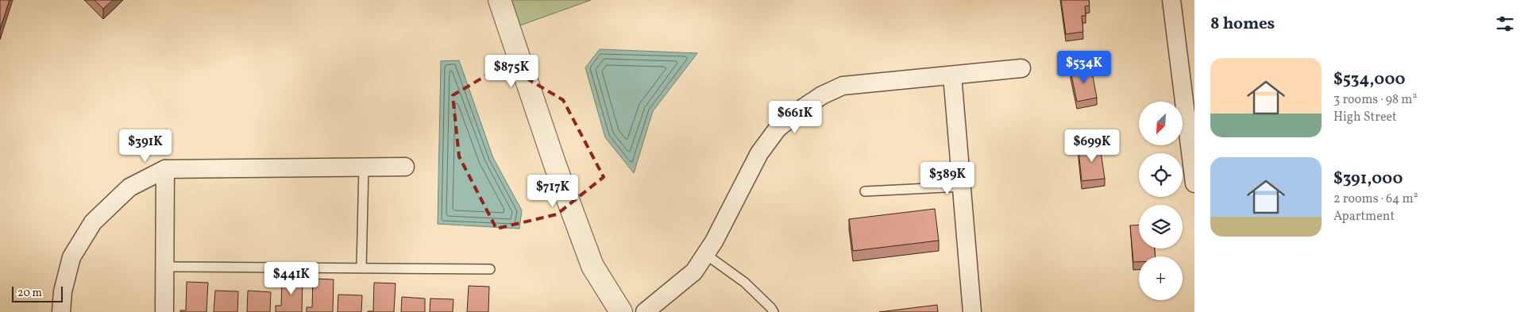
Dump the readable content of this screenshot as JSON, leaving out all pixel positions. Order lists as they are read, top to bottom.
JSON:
{
  "scale_bar": "20 m",
  "north": "bottom left",
  "page": {
    "heading": "8 homes",
    "list": [
      {
        "name": "$534,000",
        "note": "3 rooms · 98 m² · High Street"
      },
      {
        "name": "$391,000",
        "note": "2 rooms · 64 m² · Apartment"
      }
    ],
    "price": [
      "$534K",
      "$875K",
      "$661K",
      "$391K",
      "$699K",
      "$389K",
      "$717K",
      "$441K"
    ],
    "map_buttons": "+",
    "scale": "20 m"
  }
}
